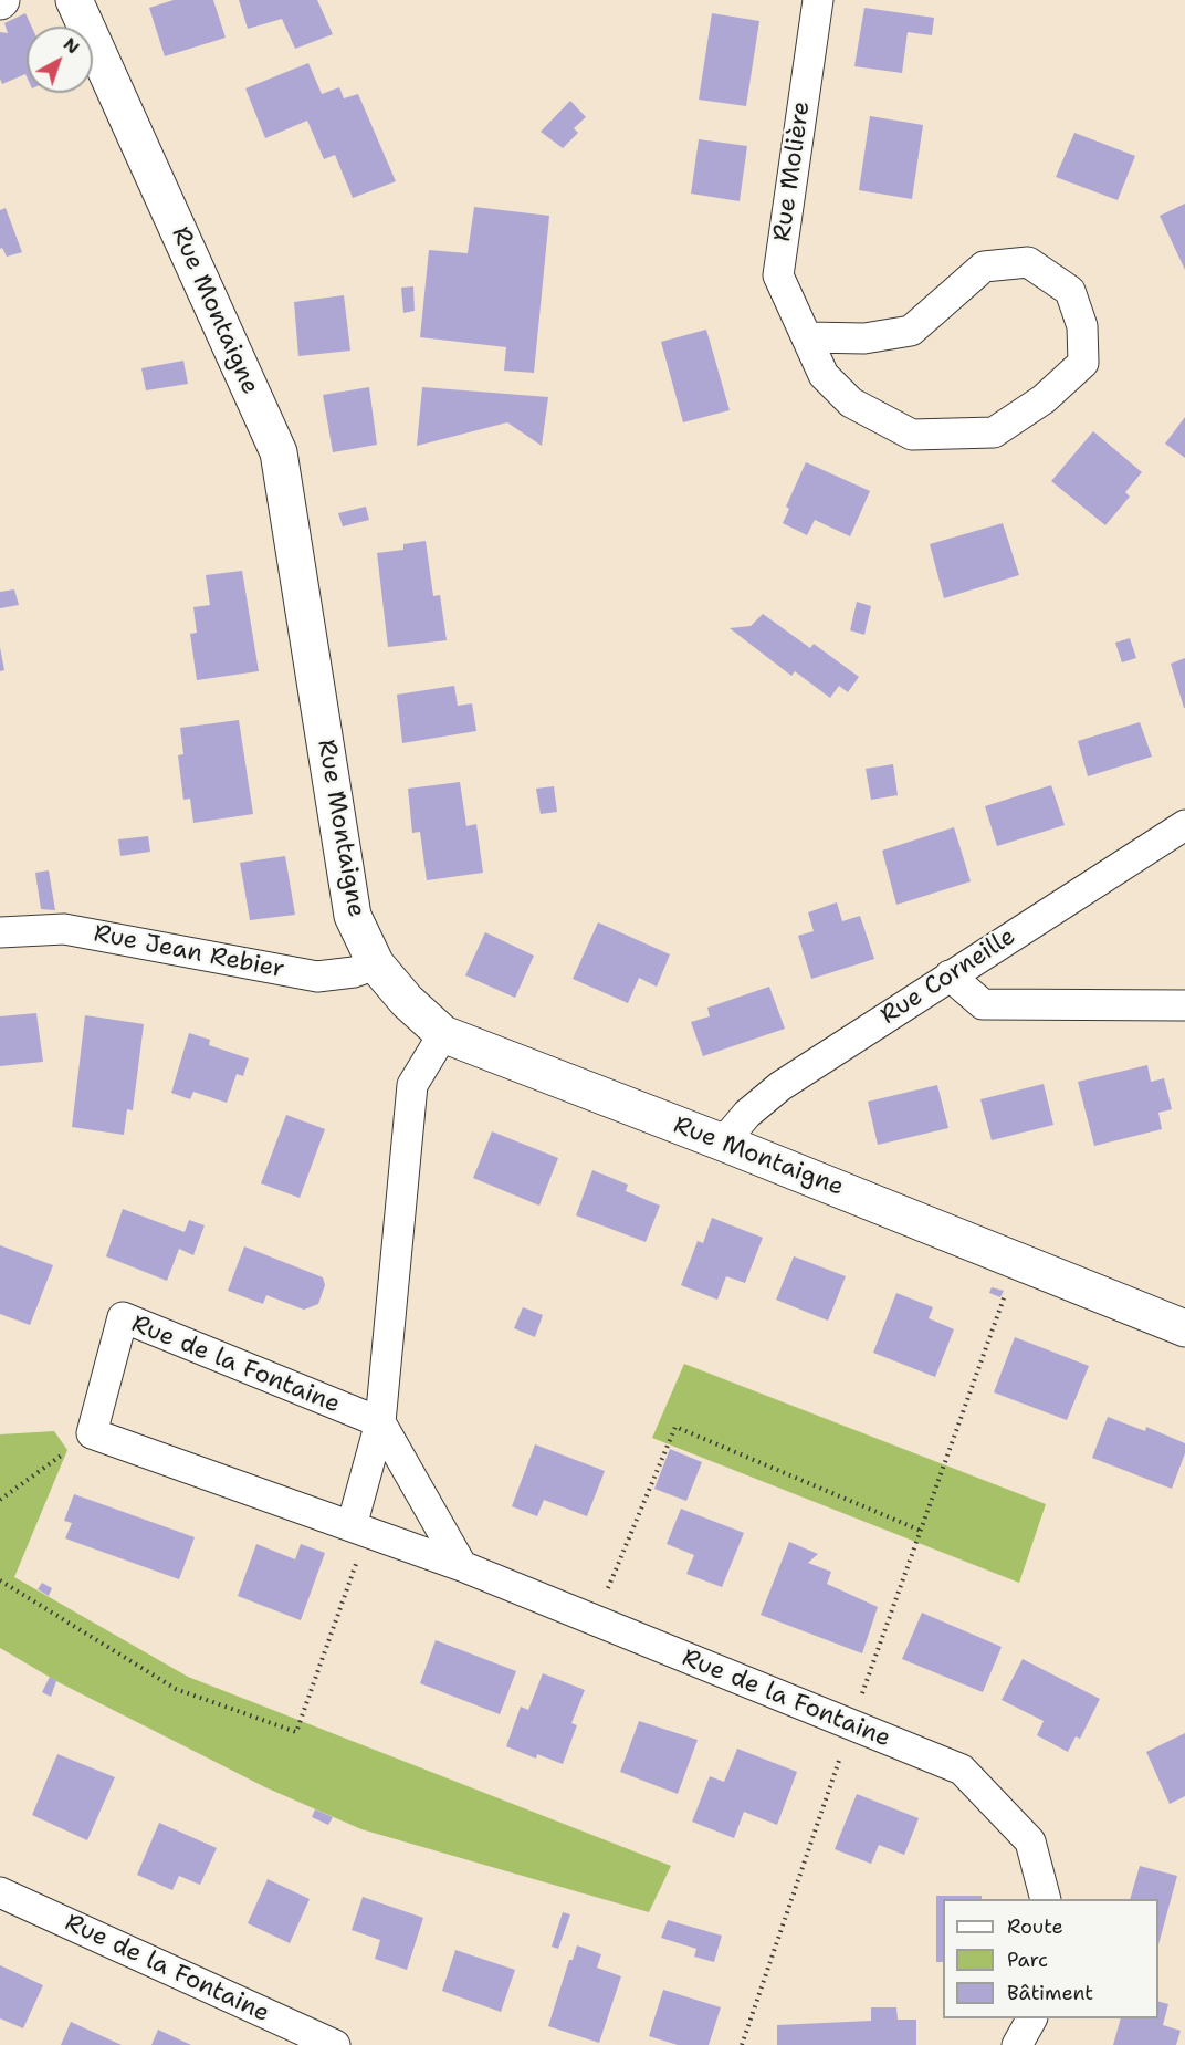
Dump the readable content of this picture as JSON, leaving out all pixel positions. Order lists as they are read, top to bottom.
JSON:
{
  "streets": {
    "street": [
      "Rue Molière",
      "Rue Montaigne",
      "Rue Jean Rebier",
      "Rue Corneille",
      "Rue de la Fontaine"
    ]
  },
  "crossings": [
    ["Rue Montaigne", "Rue Jean Rebier"],
    ["Rue Montaigne", "Rue Corneille"]
  ],
  "legend": ["Route", "Parc", "Bâtiment"],
  "north": "top right"
}
